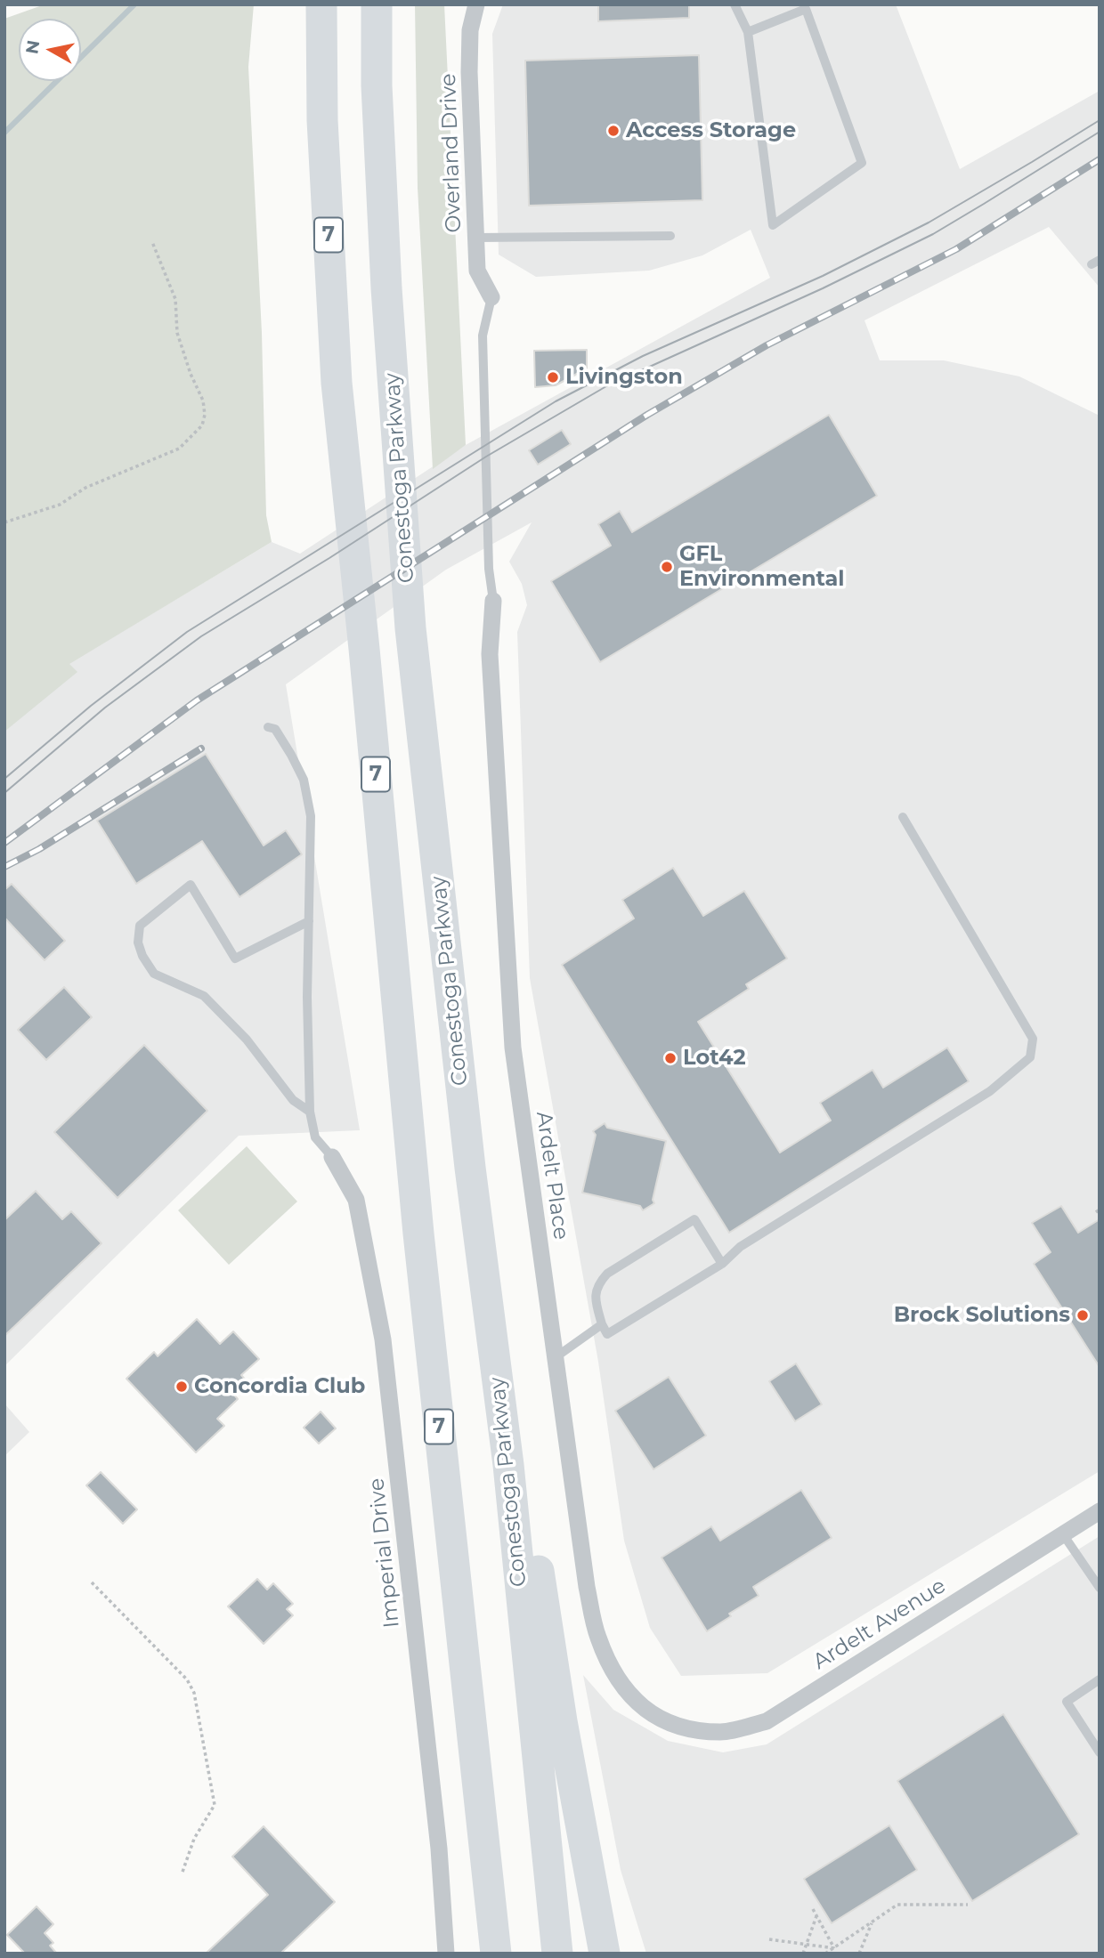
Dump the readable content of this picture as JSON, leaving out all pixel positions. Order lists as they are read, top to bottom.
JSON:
{
  "streets": {
    "highway": ["7", "Conestoga Parkway"],
    "street": [
      "Overland Drive",
      "Ardelt Place",
      "Imperial Drive",
      "Ardelt Avenue"
    ]
  },
  "crossings": [
    ["Ardelt Place", "Ardelt Avenue"]
  ],
  "places": [
    "Access Storage",
    "Livingston",
    "GFL Environmental",
    "Lot42",
    "Brock Solutions",
    "Concordia Club"
  ],
  "north": "left"
}
